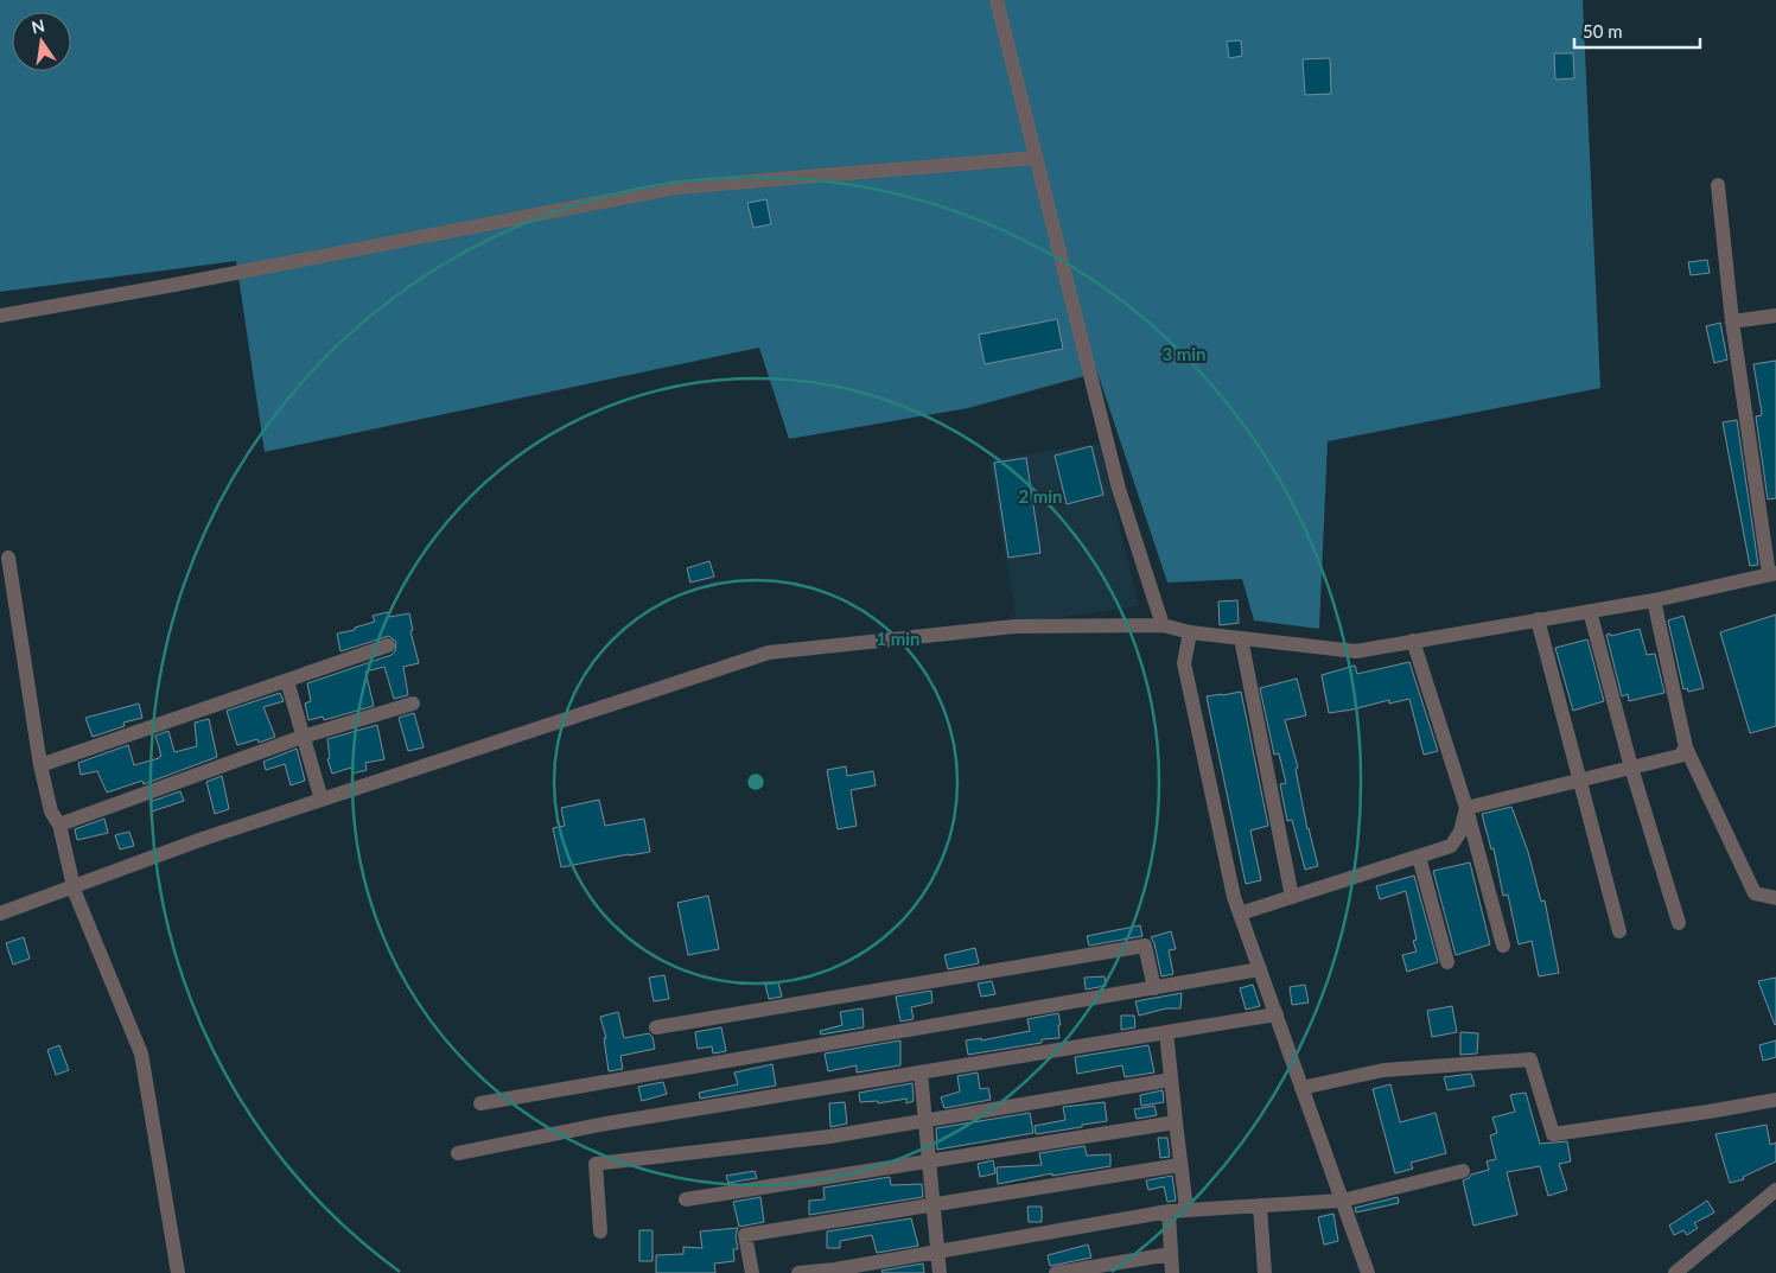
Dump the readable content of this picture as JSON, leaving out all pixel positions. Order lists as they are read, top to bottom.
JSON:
{
  "scale_bar": "50 m",
  "north": "top",
  "rings": ["3 min", "2 min", "1 min"]
}
